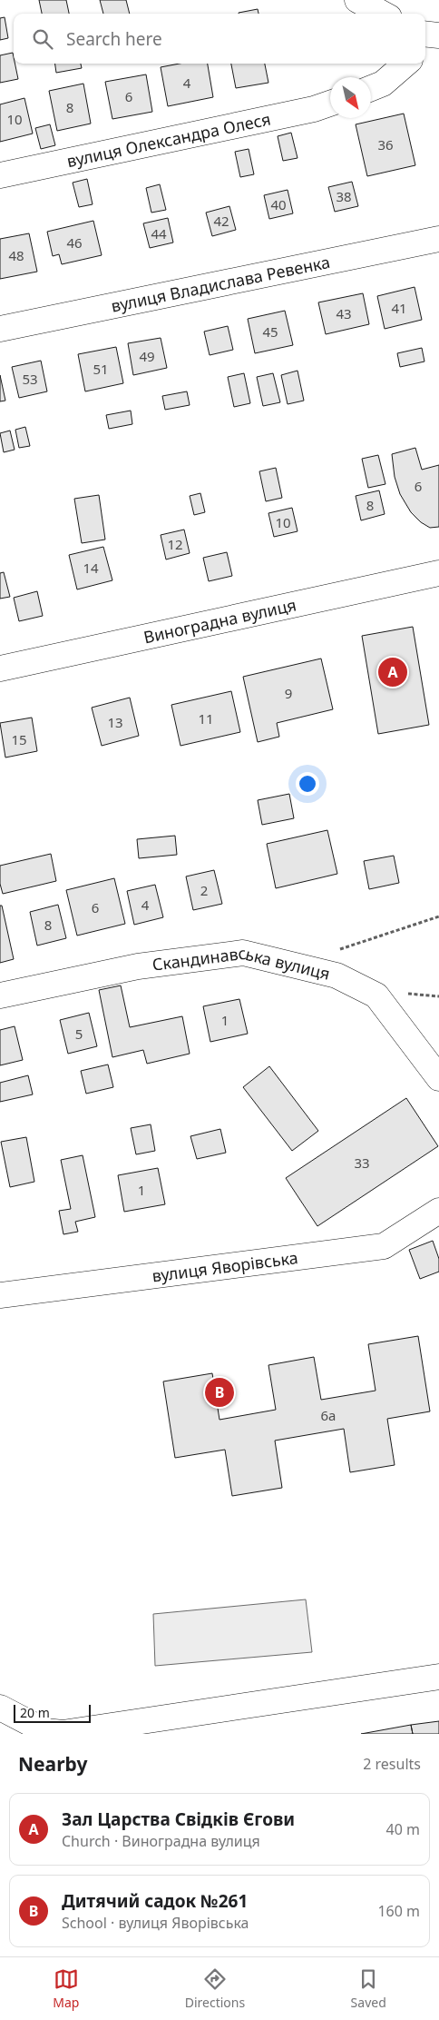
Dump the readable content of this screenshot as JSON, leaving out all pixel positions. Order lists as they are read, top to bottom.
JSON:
{
  "streets": {
    "street": [
      "вулиця Олександра Олеся",
      "вулиця Владислава Ревенка",
      "Виноградна вулиця",
      "Скандинавська вулиця",
      "вулиця Яворівська"
    ]
  },
  "house_numbers": [
    "4",
    "6",
    "8",
    "10",
    "36",
    "38",
    "40",
    "42",
    "44",
    "46",
    "48",
    "41",
    "43",
    "45",
    "49",
    "51",
    "53",
    "6",
    "8",
    "10",
    "12",
    "14",
    "9",
    "11",
    "13",
    "15",
    "2",
    "4",
    "6",
    "8",
    "1",
    "5",
    "33",
    "1",
    "6а"
  ],
  "scale_bar": "20 m",
  "north": "bottom right",
  "page": {
    "search": "Search here",
    "pins": ["A", "B"],
    "scale": "20 m",
    "heading": ["Nearby", "2 results"],
    "list": [
      {
        "mark": "A",
        "name": "Зал Царства Свідків Єгови",
        "note": "Church · Виноградна вулиця",
        "value": "40 m"
      },
      {
        "mark": "B",
        "name": "Дитячий садок №261",
        "note": "School · вулиця Яворівська",
        "value": "160 m"
      }
    ],
    "nav": ["Map", "Directions", "Saved"]
  }
}
